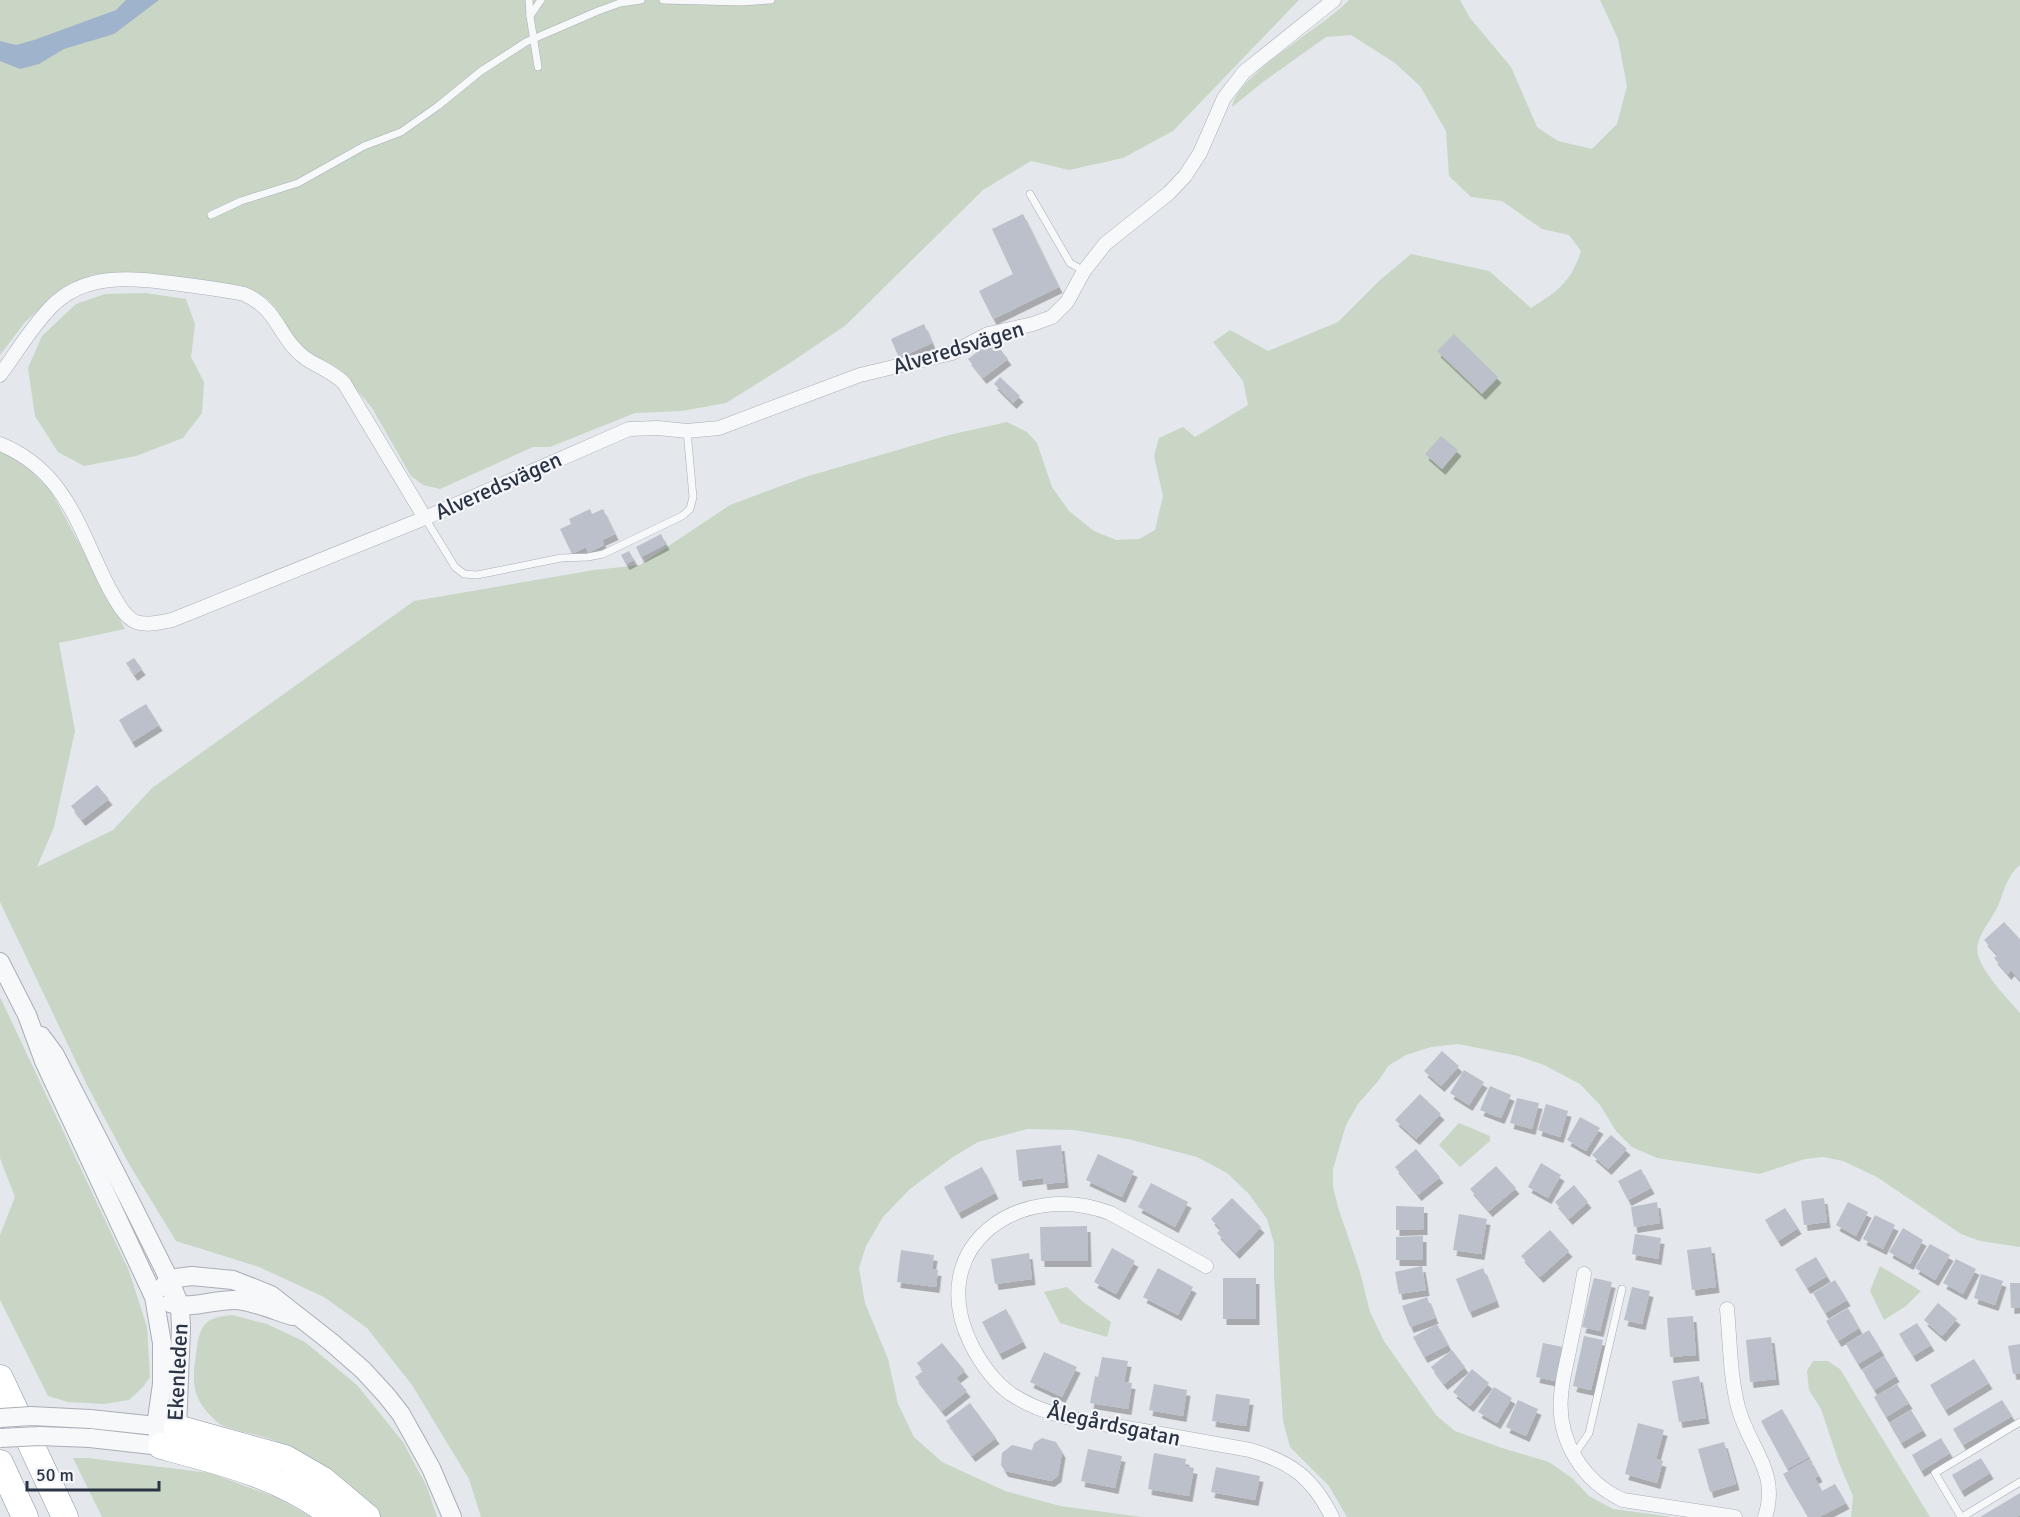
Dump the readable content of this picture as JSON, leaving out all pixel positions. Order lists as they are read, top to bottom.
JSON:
{
  "streets": {
    "street": ["Alveredsvägen", "Ekenleden", "Ålegårdsgatan"]
  },
  "scale_bar": "50 m"
}
